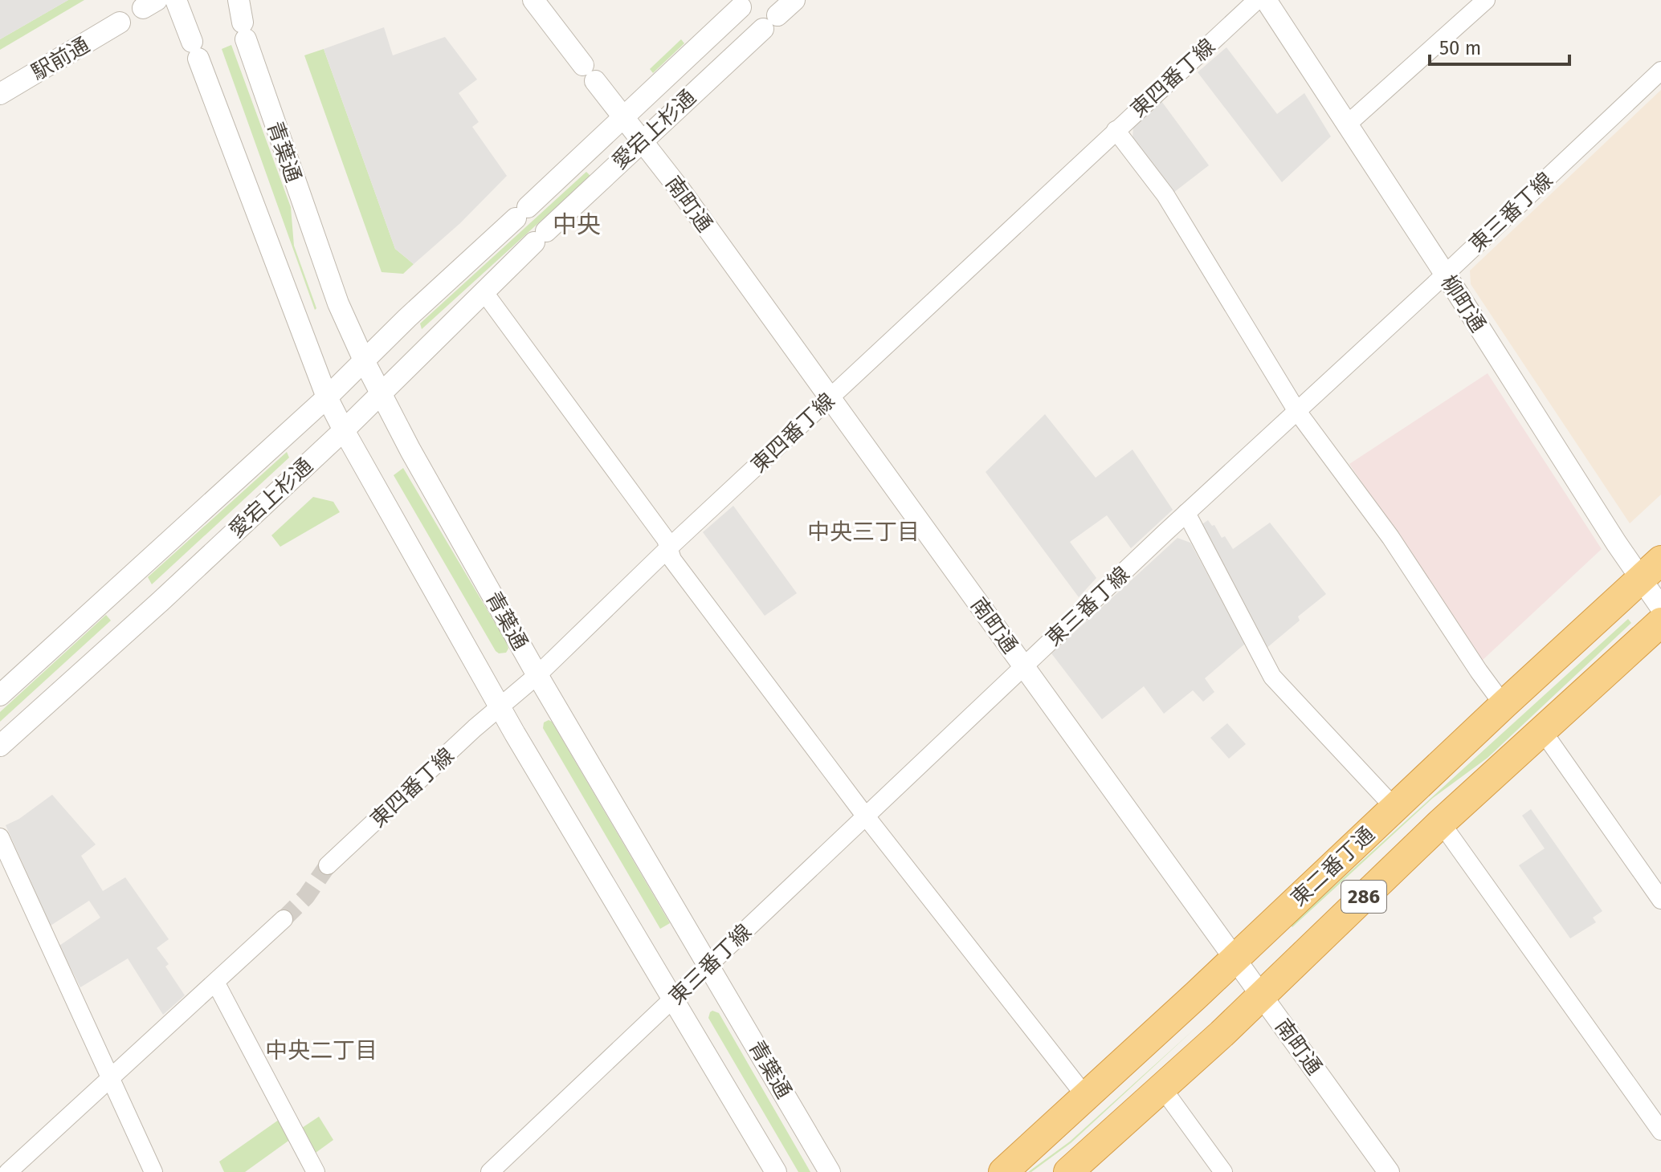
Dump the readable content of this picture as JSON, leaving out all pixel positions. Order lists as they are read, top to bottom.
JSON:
{
  "streets": {
    "highway": ["東二番丁通", "286"],
    "street": [
      "駅前通",
      "東四番丁線",
      "愛宕上杉通",
      "青葉通",
      "南町通",
      "東三番丁線",
      "柳町通"
    ]
  },
  "crossings": [
    ["東四番丁線", "青葉通"],
    ["東四番丁線", "南町通"],
    ["愛宕上杉通", "青葉通"],
    ["愛宕上杉通", "南町通"],
    ["青葉通", "東三番丁線"],
    ["南町通", "東三番丁線"],
    ["南町通", "東二番丁通"],
    ["東三番丁線", "柳町通"],
    ["柳町通", "東二番丁通"]
  ],
  "districts": ["中央", "中央三丁目", "中央二丁目"],
  "scale_bar": "50 m"
}
